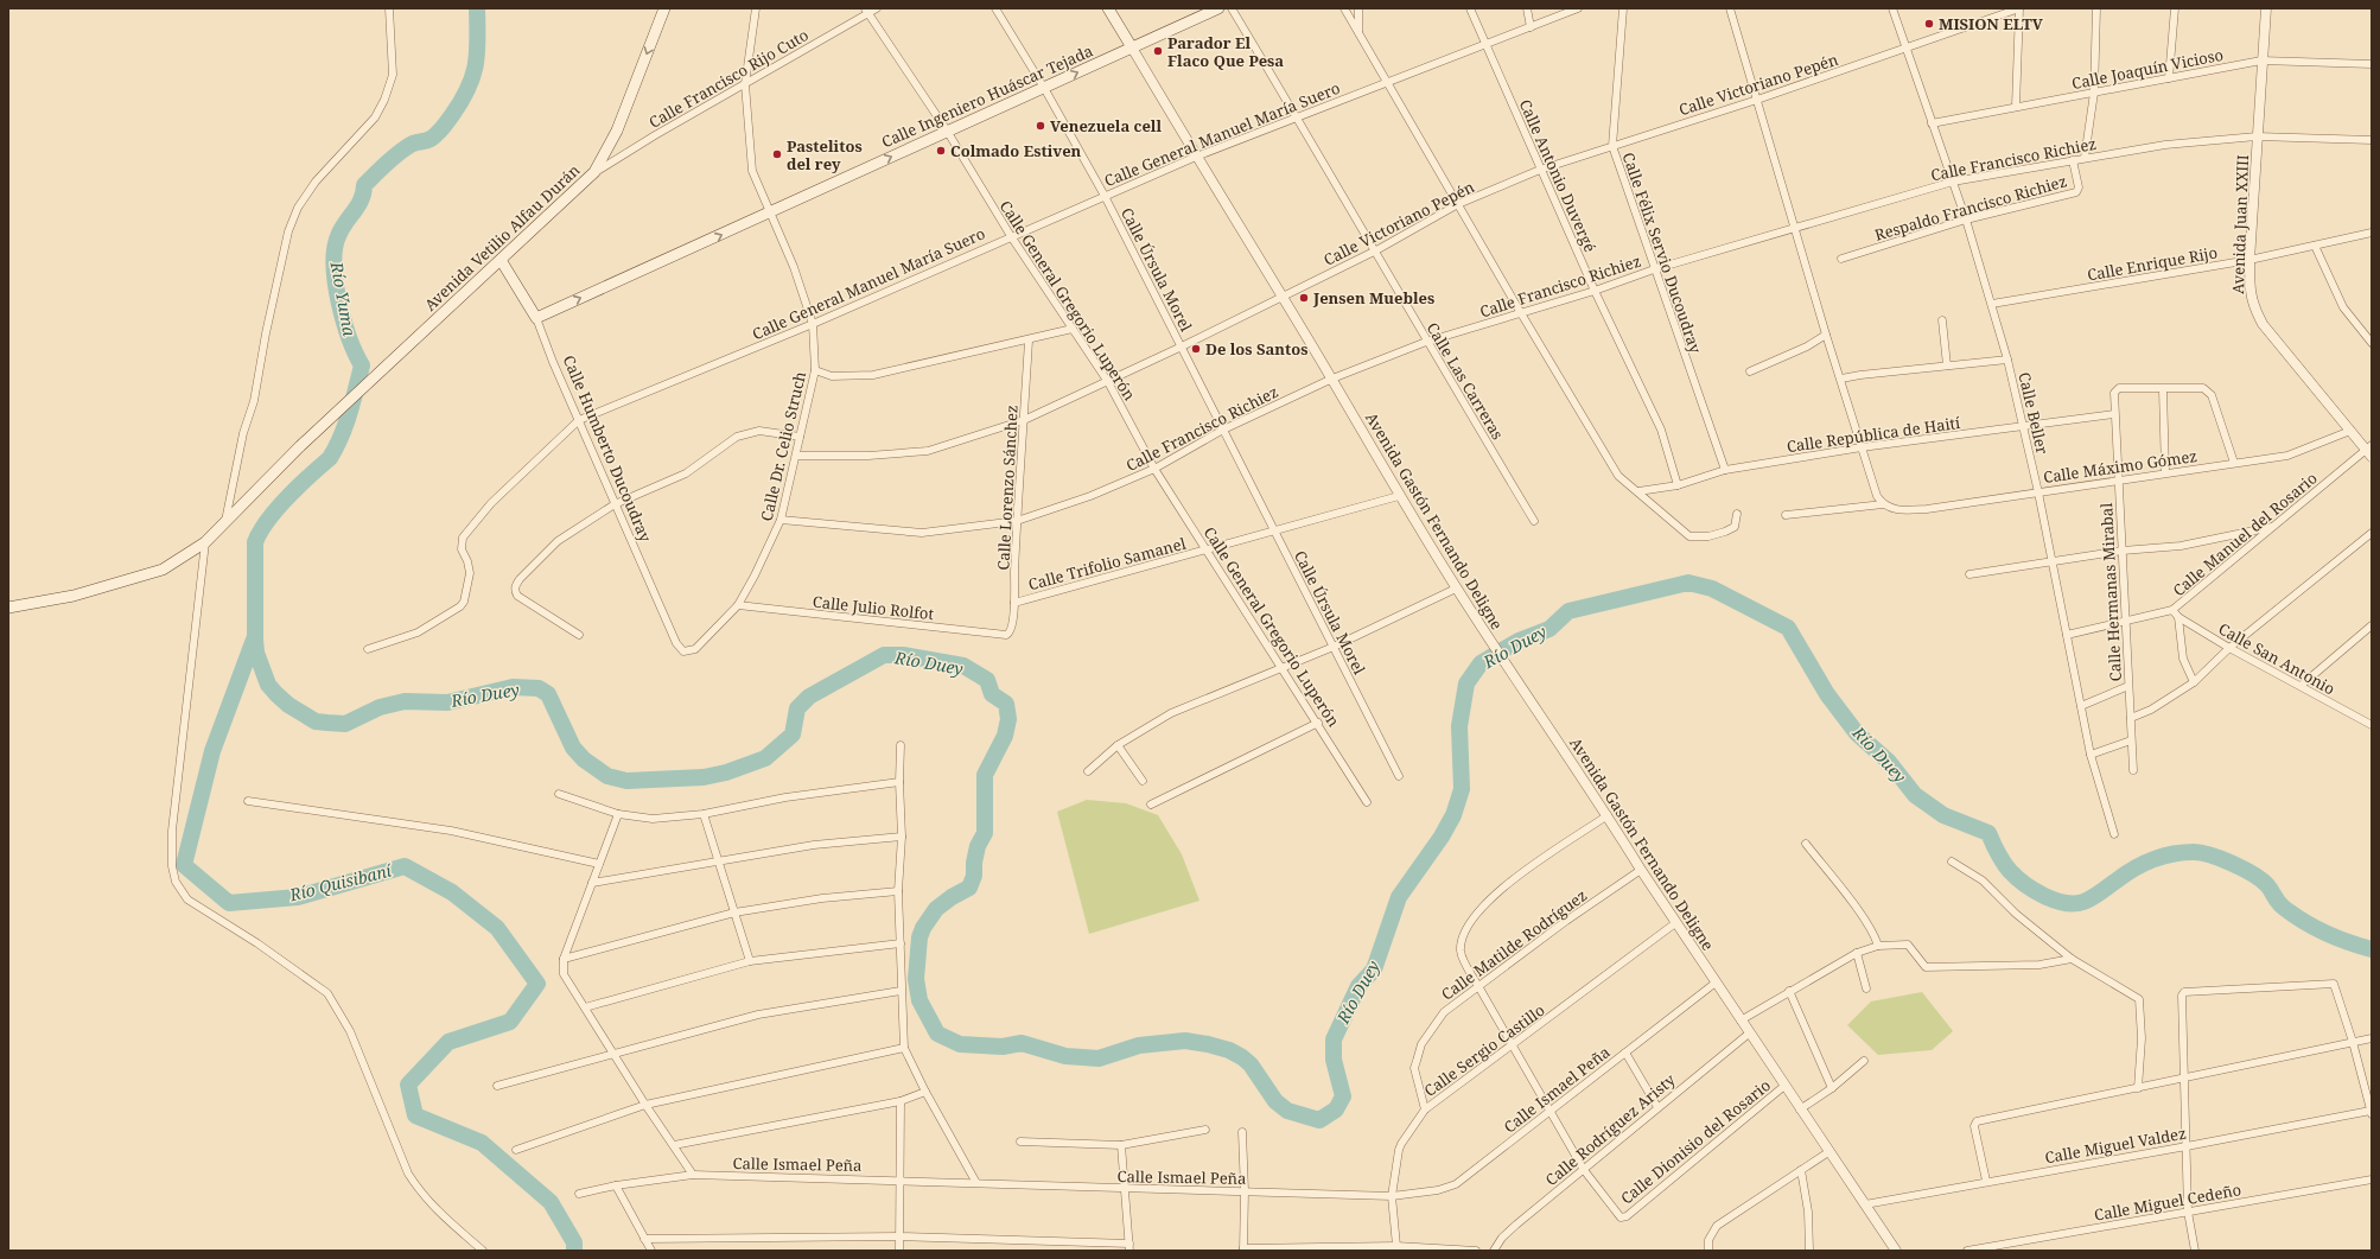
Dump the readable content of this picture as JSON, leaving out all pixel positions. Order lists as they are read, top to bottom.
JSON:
{
  "streets": {
    "main road": [
      "Calle Ingeniero Huáscar Tejada",
      "Avenida Vetilio Alfau Durán",
      "Calle Humberto Ducoudray",
      "Avenida Gastón Fernando Deligne"
    ],
    "street": [
      "Calle Joaquín Vicioso",
      "Calle Francisco Rijo Cuto",
      "Calle Victoriano Pepén",
      "Calle General Manuel María Suero",
      "Calle Francisco Richiez",
      "Calle Antonio Duvergé",
      "Respaldo Francisco Richiez",
      "Avenida Juan XXIII",
      "Calle Félix Servio Ducoudray",
      "Calle Enrique Rijo",
      "Calle Úrsula Morel",
      "Calle General Gregorio Luperón",
      "Calle Las Carreras",
      "Calle Beller",
      "Calle República de Haití",
      "Calle Dr. Celio Struch",
      "Calle Máximo Gómez",
      "Calle Lorenzo Sánchez",
      "Calle Manuel del Rosario",
      "Calle Trifolio Samanel",
      "Calle Hermanas Mirabal",
      "Calle Julio Rolfot",
      "Calle San Antonio",
      "Calle Matilde Rodríguez",
      "Calle Sergio Castillo",
      "Calle Ismael Peña",
      "Calle Rodríguez Aristy",
      "Calle Dionisio del Rosario",
      "Calle Miguel Valdez",
      "Calle Miguel Cedeño"
    ]
  },
  "crossings": [
    ["Calle Joaquín Vicioso", "Avenida Juan XXIII"],
    ["Calle Joaquín Vicioso", "Calle Beller"],
    ["Calle Francisco Rijo Cuto", "Avenida Vetilio Alfau Durán"],
    ["Calle Francisco Rijo Cuto", "Calle General Gregorio Luperón"],
    ["Calle Francisco Rijo Cuto", "Calle Dr. Celio Struch"],
    ["Calle Victoriano Pepén", "Calle Antonio Duvergé"],
    ["Calle Victoriano Pepén", "Calle Félix Servio Ducoudray"],
    ["Calle Victoriano Pepén", "Calle Úrsula Morel"],
    ["Calle Victoriano Pepén", "Calle General Gregorio Luperón"],
    ["Calle Victoriano Pepén", "Calle Las Carreras"],
    ["Calle Victoriano Pepén", "Calle Beller"],
    ["Calle Victoriano Pepén", "Calle Dr. Celio Struch"],
    ["Calle Victoriano Pepén", "Calle Lorenzo Sánchez"],
    ["Calle Victoriano Pepén", "Avenida Gastón Fernando Deligne"],
    ["Calle Ingeniero Huáscar Tejada", "Calle Úrsula Morel"],
    ["Calle Ingeniero Huáscar Tejada", "Calle General Gregorio Luperón"],
    ["Calle Ingeniero Huáscar Tejada", "Calle Dr. Celio Struch"],
    ["Calle Ingeniero Huáscar Tejada", "Calle Humberto Ducoudray"],
    ["Calle Ingeniero Huáscar Tejada", "Avenida Gastón Fernando Deligne"],
    ["Calle General Manuel María Suero", "Calle Antonio Duvergé"],
    ["Calle General Manuel María Suero", "Calle Úrsula Morel"],
    ["Calle General Manuel María Suero", "Calle General Gregorio Luperón"],
    ["Calle General Manuel María Suero", "Calle Las Carreras"],
    ["Calle General Manuel María Suero", "Calle Dr. Celio Struch"],
    ["Calle General Manuel María Suero", "Calle Humberto Ducoudray"],
    ["Calle General Manuel María Suero", "Avenida Gastón Fernando Deligne"],
    ["Calle Francisco Richiez", "Calle Antonio Duvergé"],
    ["Calle Francisco Richiez", "Respaldo Francisco Richiez"],
    ["Calle Francisco Richiez", "Avenida Juan XXIII"],
    ["Calle Francisco Richiez", "Calle Félix Servio Ducoudray"],
    ["Calle Francisco Richiez", "Calle Úrsula Morel"],
    ["Calle Francisco Richiez", "Calle General Gregorio Luperón"],
    ["Calle Francisco Richiez", "Calle Las Carreras"],
    ["Calle Francisco Richiez", "Calle Beller"],
    ["Calle Francisco Richiez", "Calle Dr. Celio Struch"],
    ["Calle Francisco Richiez", "Calle Lorenzo Sánchez"],
    ["Calle Francisco Richiez", "Avenida Gastón Fernando Deligne"],
    ["Calle Antonio Duvergé", "Calle República de Haití"],
    ["Respaldo Francisco Richiez", "Calle Beller"],
    ["Avenida Juan XXIII", "Calle Enrique Rijo"],
    ["Avenida Juan XXIII", "Calle Máximo Gómez"],
    ["Avenida Juan XXIII", "Calle Manuel del Rosario"],
    ["Avenida Vetilio Alfau Durán", "Calle Humberto Ducoudray"],
    ["Calle Félix Servio Ducoudray", "Calle República de Haití"],
    ["Calle Enrique Rijo", "Calle Beller"],
    ["Calle Úrsula Morel", "Calle Trifolio Samanel"],
    ["Calle General Gregorio Luperón", "Calle Trifolio Samanel"],
    ["Calle Beller", "Calle República de Haití"],
    ["Calle Beller", "Calle Máximo Gómez"],
    ["Calle Beller", "Calle Manuel del Rosario"],
    ["Calle República de Haití", "Calle Hermanas Mirabal"],
    ["Calle Dr. Celio Struch", "Calle Humberto Ducoudray"],
    ["Calle Dr. Celio Struch", "Calle Julio Rolfot"],
    ["Calle Máximo Gómez", "Calle Hermanas Mirabal"],
    ["Calle Lorenzo Sánchez", "Calle Trifolio Samanel"],
    ["Calle Lorenzo Sánchez", "Calle Julio Rolfot"],
    ["Avenida Gastón Fernando Deligne", "Calle Trifolio Samanel"],
    ["Avenida Gastón Fernando Deligne", "Calle Matilde Rodríguez"],
    ["Avenida Gastón Fernando Deligne", "Calle Sergio Castillo"],
    ["Avenida Gastón Fernando Deligne", "Calle Ismael Peña"],
    ["Avenida Gastón Fernando Deligne", "Calle Rodríguez Aristy"],
    ["Avenida Gastón Fernando Deligne", "Calle Dionisio del Rosario"],
    ["Avenida Gastón Fernando Deligne", "Calle Miguel Valdez"],
    ["Calle Manuel del Rosario", "Calle Hermanas Mirabal"],
    ["Calle Manuel del Rosario", "Calle San Antonio"],
    ["Calle Matilde Rodríguez", "Calle Sergio Castillo"],
    ["Calle Sergio Castillo", "Calle Ismael Peña"],
    ["Calle Rodríguez Aristy", "Calle Dionisio del Rosario"]
  ],
  "one_way": ["Calle Ingeniero Huáscar Tejada"],
  "water": ["Río Yuma", "Río Duey", "Río Quisibaní"],
  "places": [
    "MISION ELTV",
    "Parador El Flaco Que Pesa",
    "Venezuela cell",
    "Colmado Estiven",
    "Pastelitos del rey",
    "Jensen Muebles",
    "De los Santos"
  ]
}
